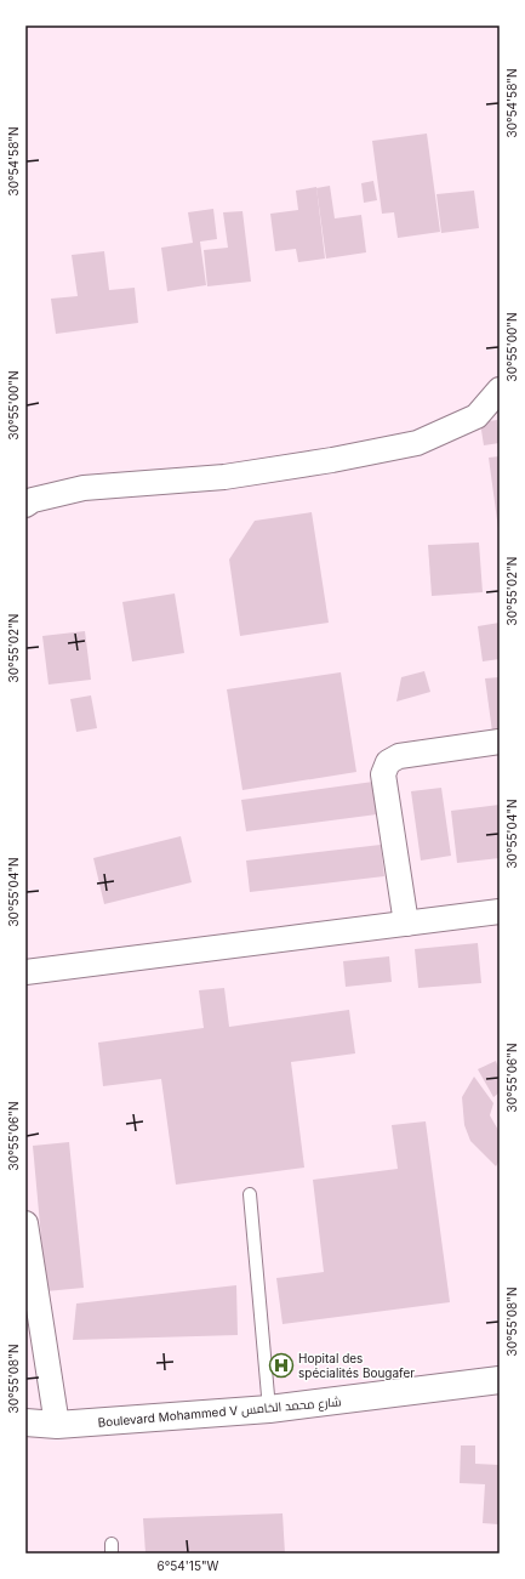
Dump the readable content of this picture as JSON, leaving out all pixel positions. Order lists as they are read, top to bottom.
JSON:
{
  "streets": {
    "main road": ["Boulevard Mohammed V شارع محمد الخامس"]
  },
  "places": {
    "hospital": ["Hopital des spécialités Bougafer"]
  },
  "coordinates": [
    "30°54'58\"N",
    "30°55'00\"N",
    "30°55'02\"N",
    "30°55'04\"N",
    "30°55'06\"N",
    "30°55'08\"N",
    "6°54'15\"W"
  ]
}
